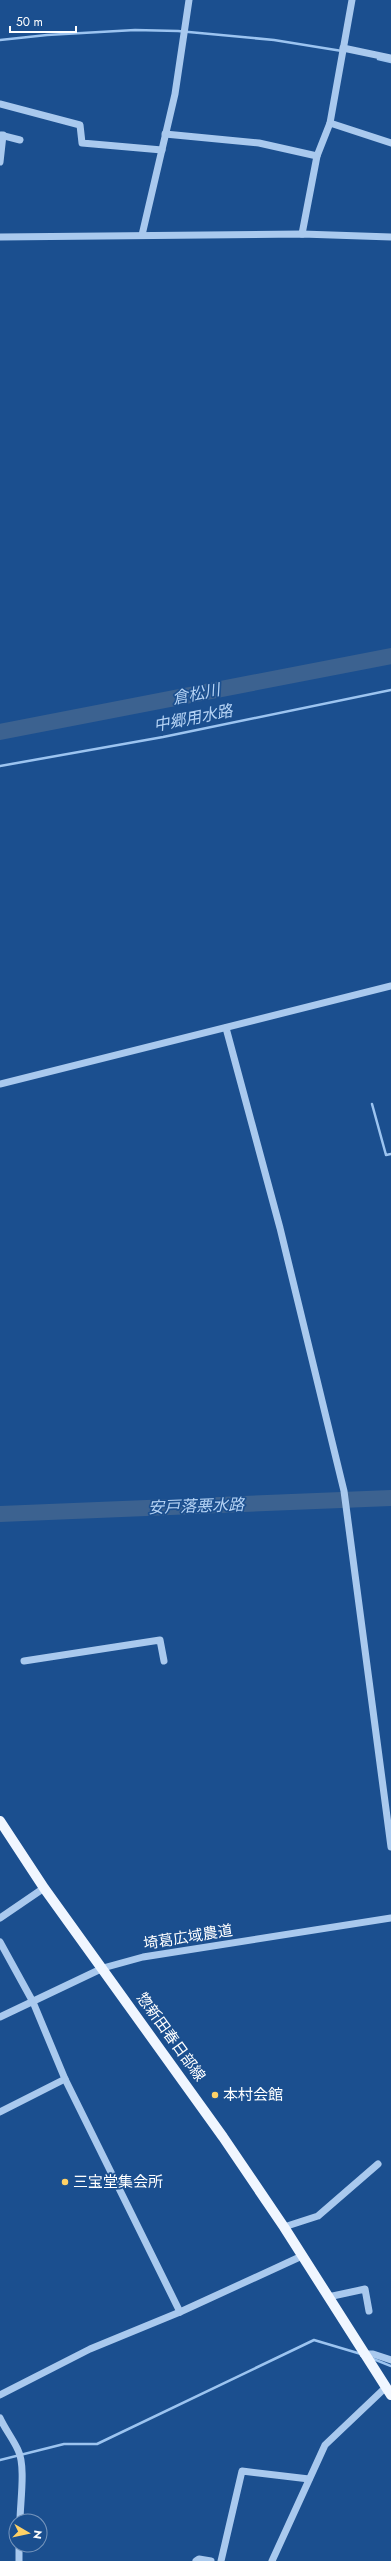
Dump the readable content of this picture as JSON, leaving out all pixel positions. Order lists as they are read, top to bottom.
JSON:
{
  "streets": {
    "main road": ["惣新田春日部線"],
    "street": ["埼葛広域農道"]
  },
  "crossings": [
    ["埼葛広域農道", "惣新田春日部線"]
  ],
  "water": ["倉松川", "中郷用水路", "安戸落悪水路"],
  "places": ["本村会館", "三宝堂集会所"],
  "scale_bar": "50 m",
  "north": "right"
}
